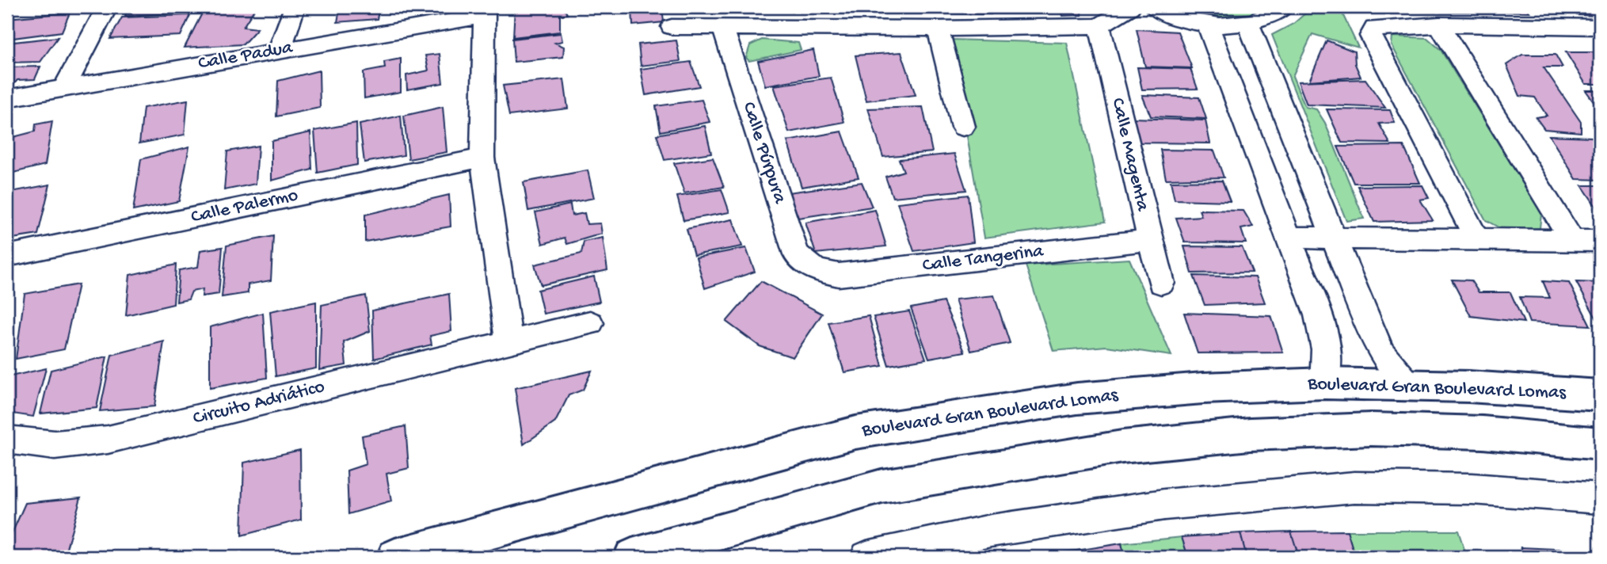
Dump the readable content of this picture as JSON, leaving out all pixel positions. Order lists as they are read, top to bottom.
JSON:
{
  "streets": {
    "main road": ["Boulevard Gran Boulevard Lomas"],
    "street": [
      "Calle Padua",
      "Calle Púrpura",
      "Calle Magenta",
      "Calle Palermo",
      "Calle Tangerina",
      "Circuito Adriático"
    ]
  },
  "crossings": [
    ["Calle Púrpura", "Calle Tangerina"],
    ["Calle Magenta", "Calle Tangerina"]
  ]
}
